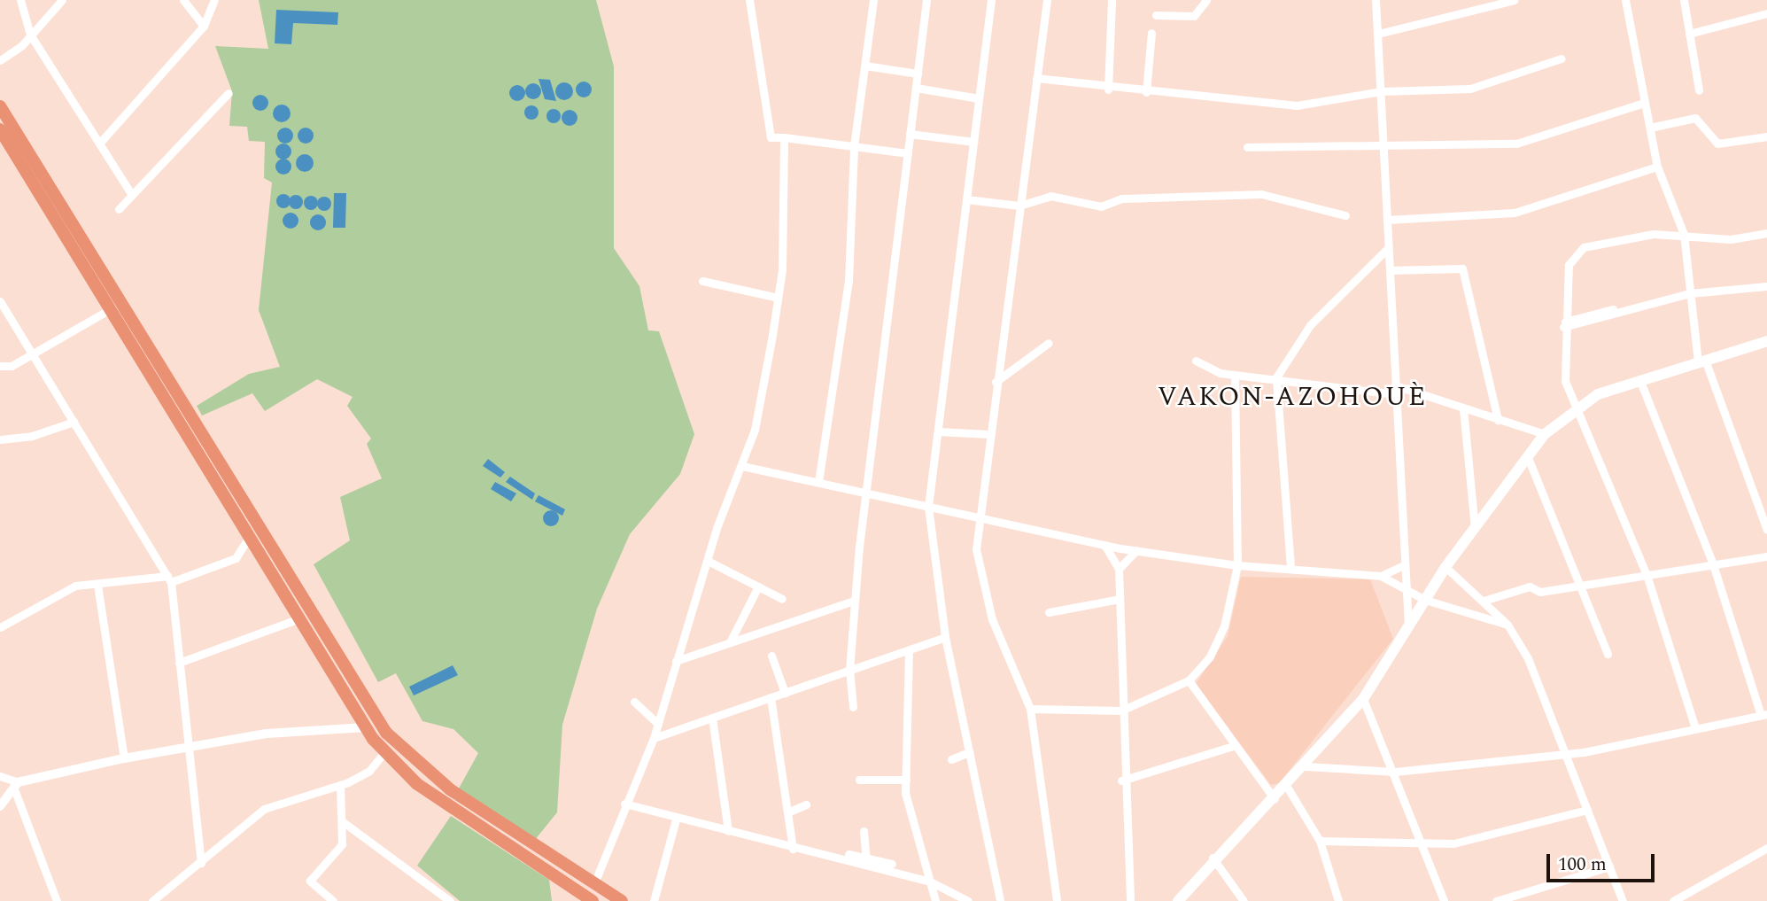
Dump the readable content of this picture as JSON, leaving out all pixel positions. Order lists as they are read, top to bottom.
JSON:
{
  "districts": ["VAKON-AZOHOUÈ"],
  "scale_bar": "100 m"
}
